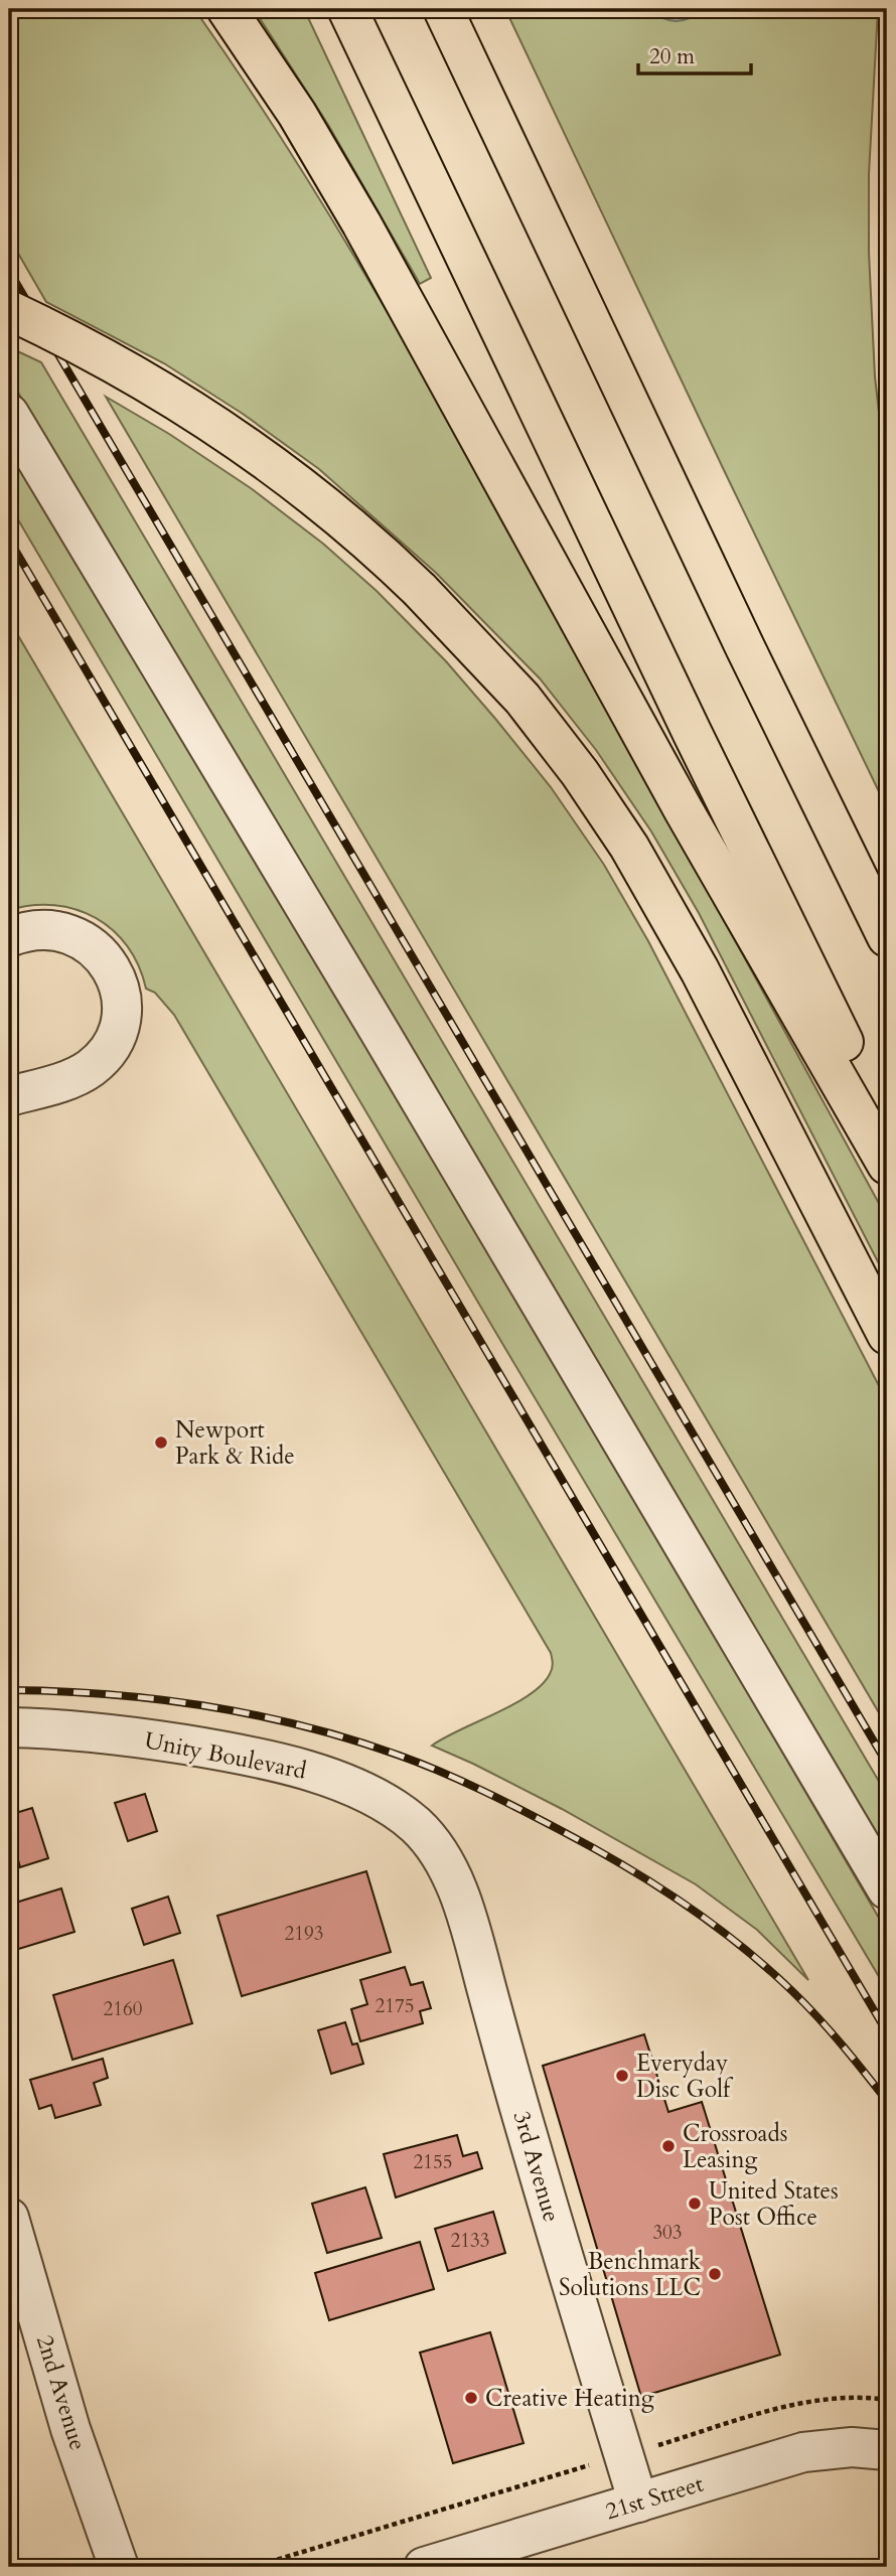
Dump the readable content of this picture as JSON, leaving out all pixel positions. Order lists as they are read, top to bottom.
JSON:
{
  "streets": {
    "street": [
      "Unity Boulevard",
      "3rd Avenue",
      "2nd Avenue",
      "21st Street"
    ]
  },
  "crossings": [
    ["Unity Boulevard", "3rd Avenue"],
    ["3rd Avenue", "21st Street"]
  ],
  "places": [
    "Newport Park & Ride",
    "Everyday Disc Golf",
    "Crossroads Leasing",
    "United States Post Office",
    "Benchmark Solutions LLC",
    "Creative Heating"
  ],
  "house_numbers": [
    "2193",
    "2175",
    "2160",
    "2155",
    "303",
    "2133"
  ],
  "scale_bar": "20 m"
}
